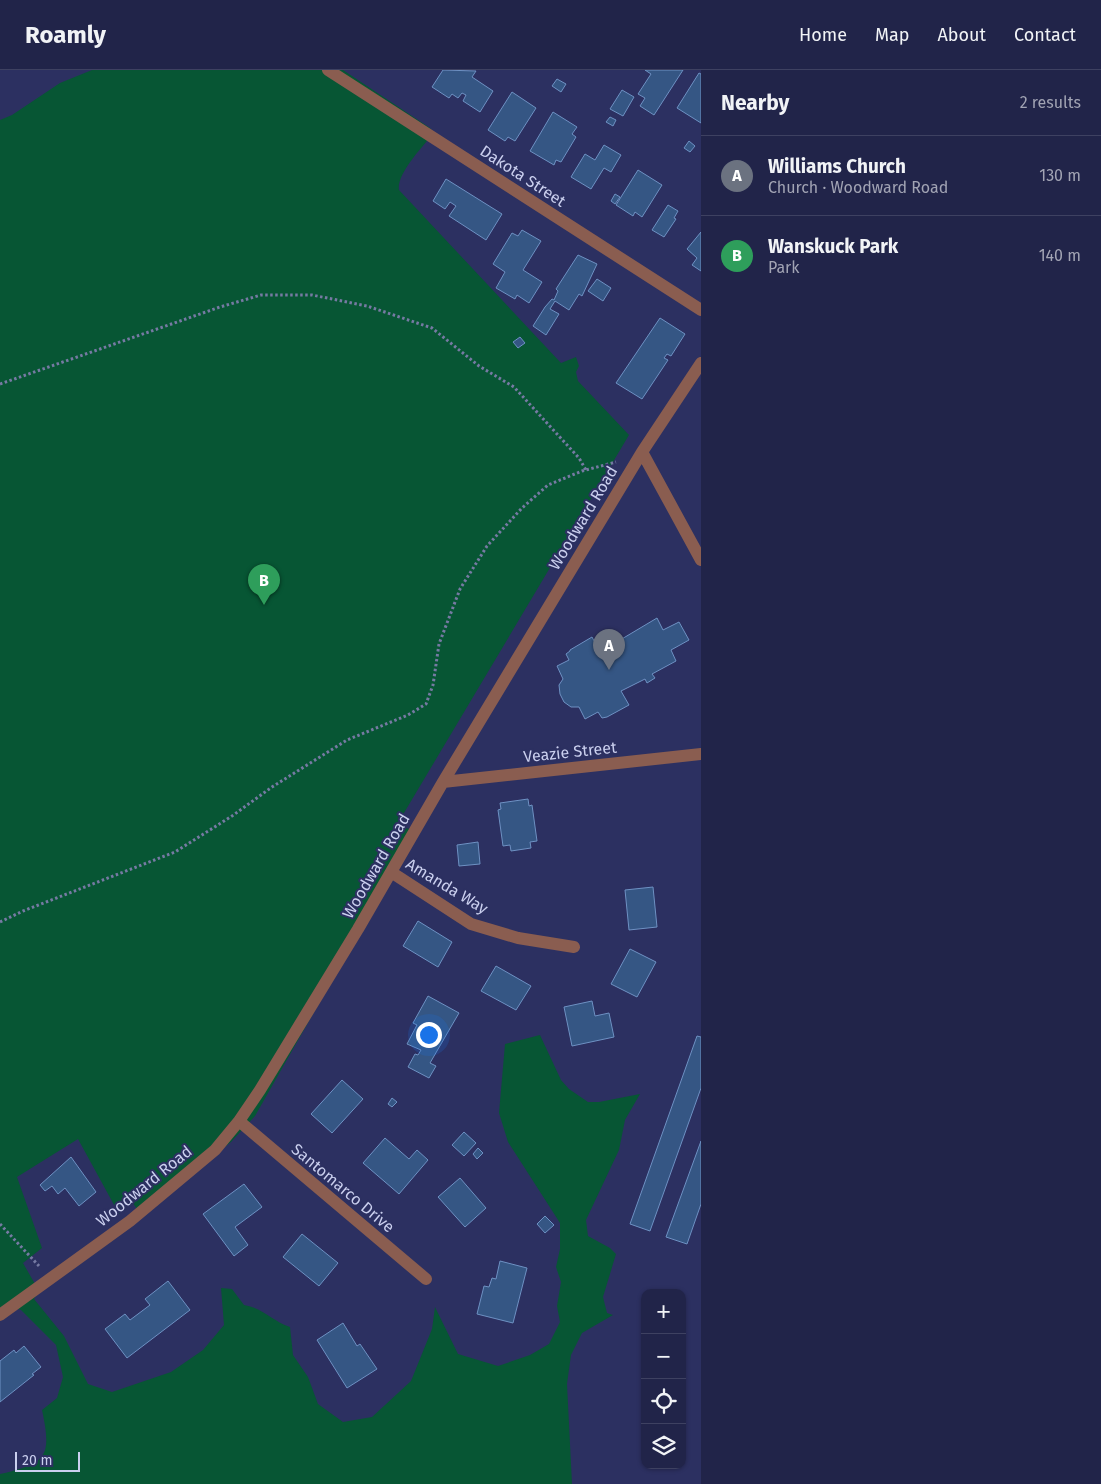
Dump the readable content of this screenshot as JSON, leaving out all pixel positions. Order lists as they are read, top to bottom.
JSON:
{
  "streets": {
    "street": [
      "Dakota Street",
      "Woodward Road",
      "Veazie Street",
      "Amanda Way",
      "Santomarco Drive"
    ]
  },
  "crossings": [
    ["Woodward Road", "Veazie Street"],
    ["Woodward Road", "Amanda Way"],
    ["Woodward Road", "Santomarco Drive"]
  ],
  "scale_bar": "20 m",
  "page": {
    "header": "Roamly",
    "nav": [
      "Home",
      "Map",
      "About",
      "Contact"
    ],
    "heading": ["Nearby", "2 results"],
    "list": [
      {
        "mark": "A",
        "name": "Williams Church",
        "note": "Church · Woodward Road",
        "value": "130 m"
      },
      {
        "mark": "B",
        "name": "Wanskuck Park",
        "note": "Park",
        "value": "140 m"
      }
    ],
    "pins": ["B", "A"],
    "map_buttons": ["+", "−"],
    "scale": "20 m"
  }
}
